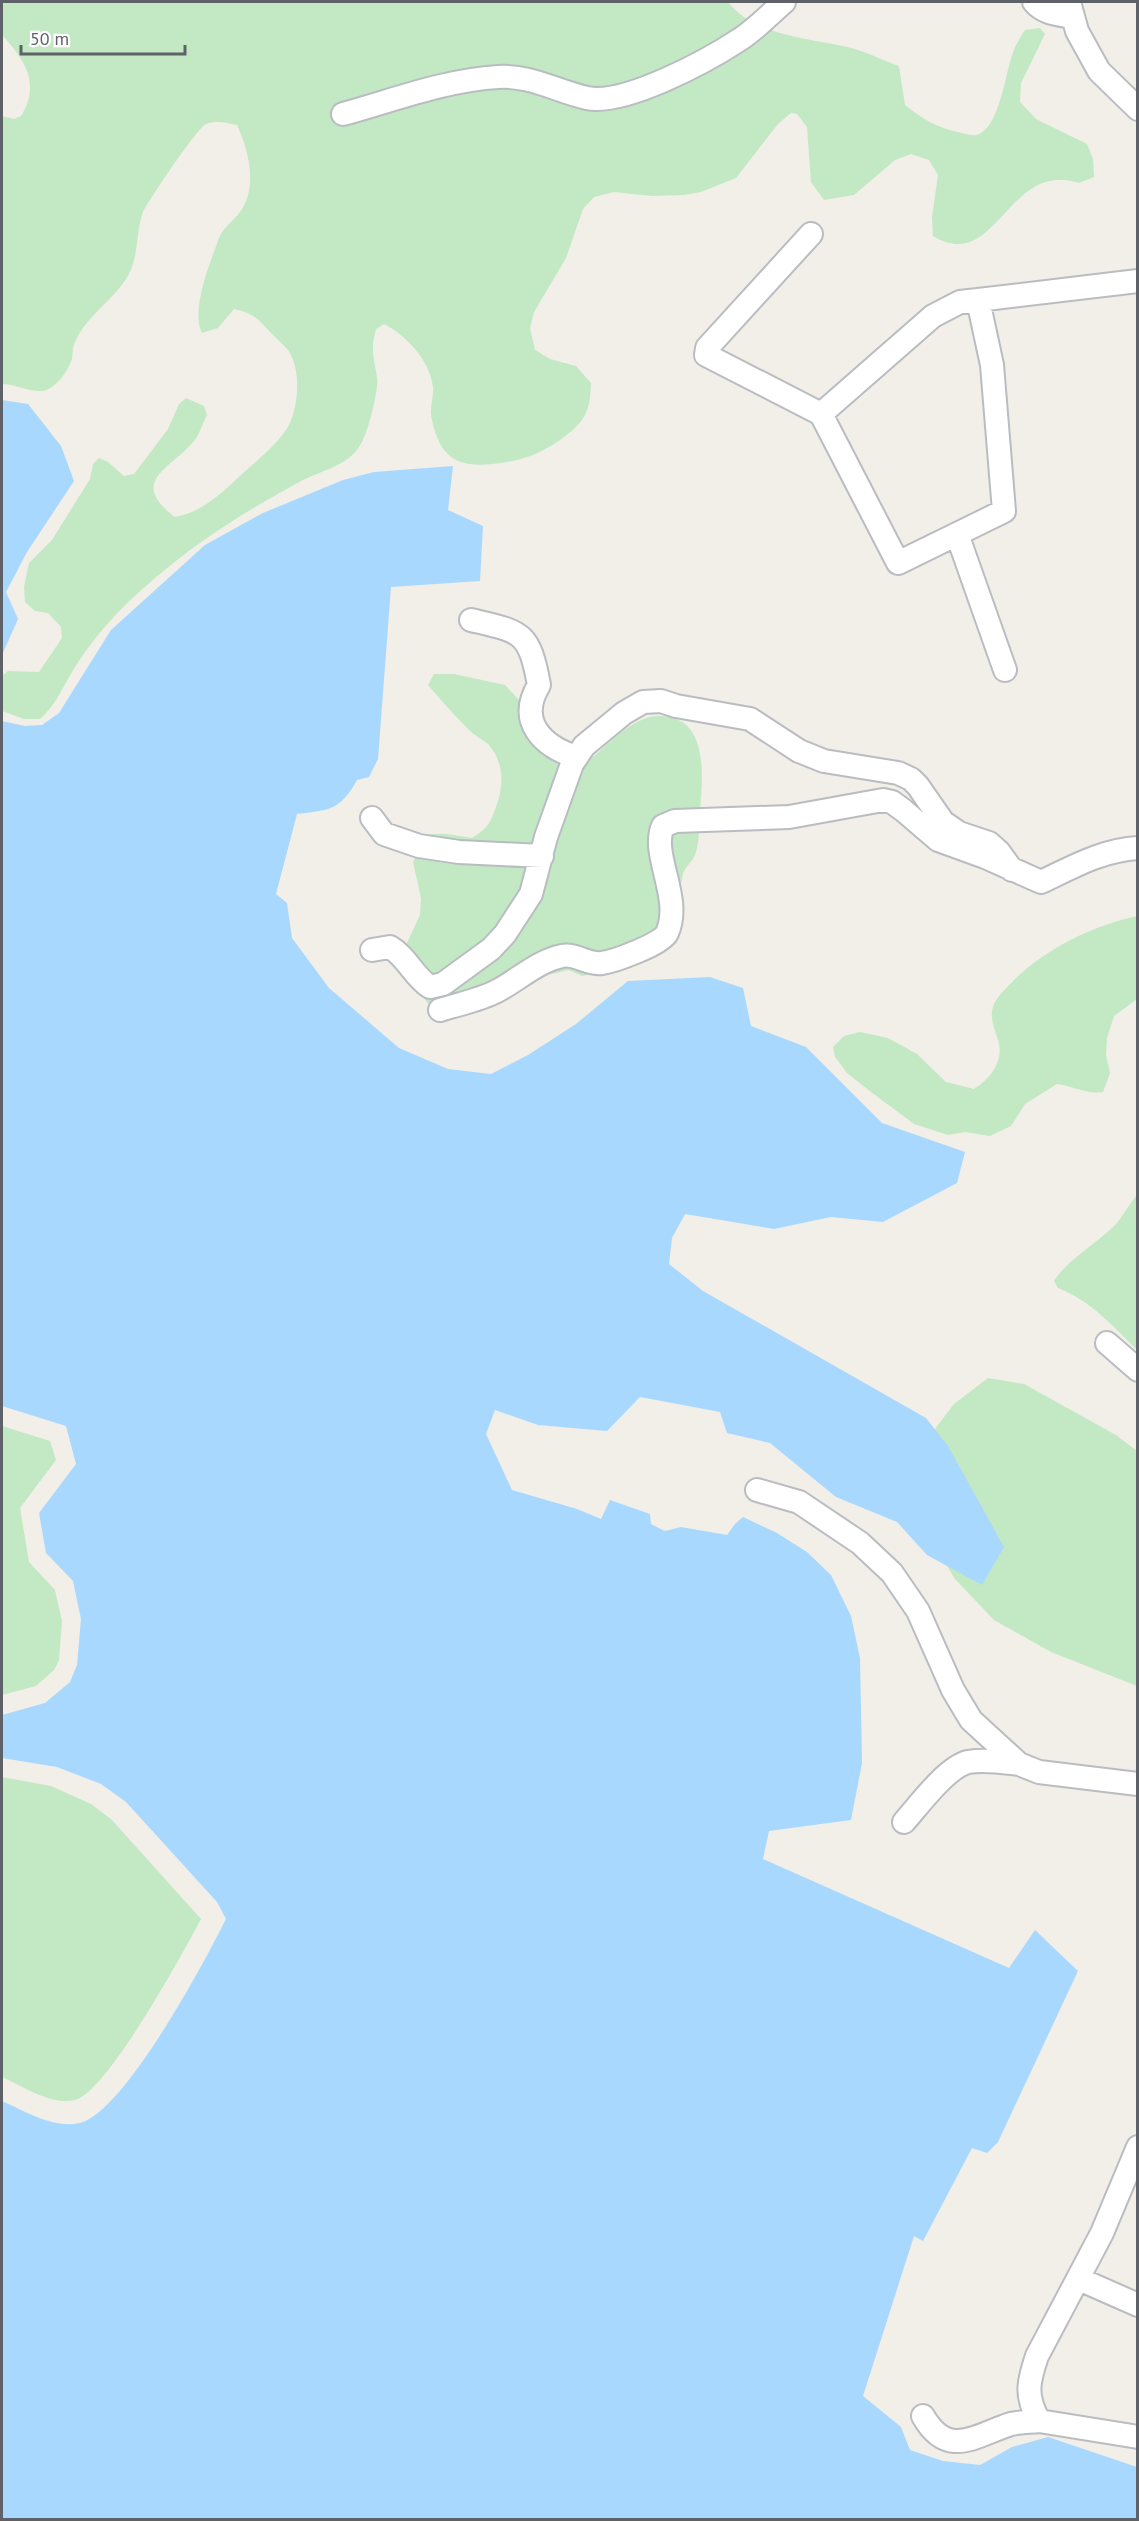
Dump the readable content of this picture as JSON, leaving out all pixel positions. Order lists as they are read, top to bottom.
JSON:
{
  "scale_bar": "50 m"
}
